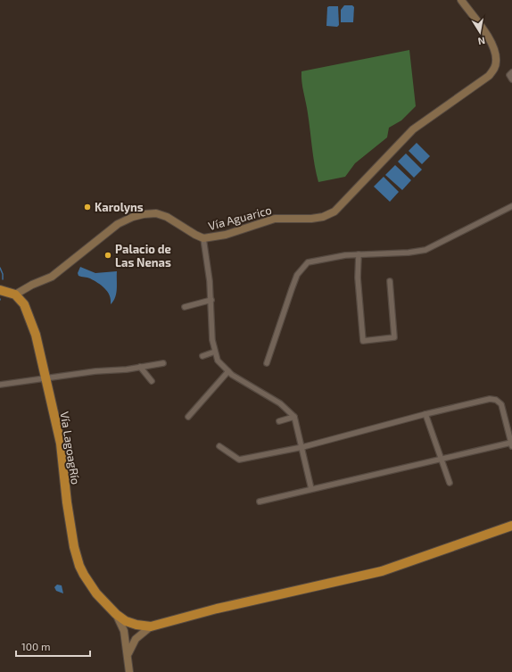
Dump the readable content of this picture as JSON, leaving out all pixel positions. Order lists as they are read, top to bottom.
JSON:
{
  "streets": {
    "highway": ["Vía LagoagRío"],
    "street": ["Vía Aguarico"]
  },
  "crossings": [
    ["Vía Aguarico", "Vía LagoagRío"]
  ],
  "places": ["Karolyns", "Palacio de Las Nenas"],
  "scale_bar": "100 m",
  "north": "bottom"
}
